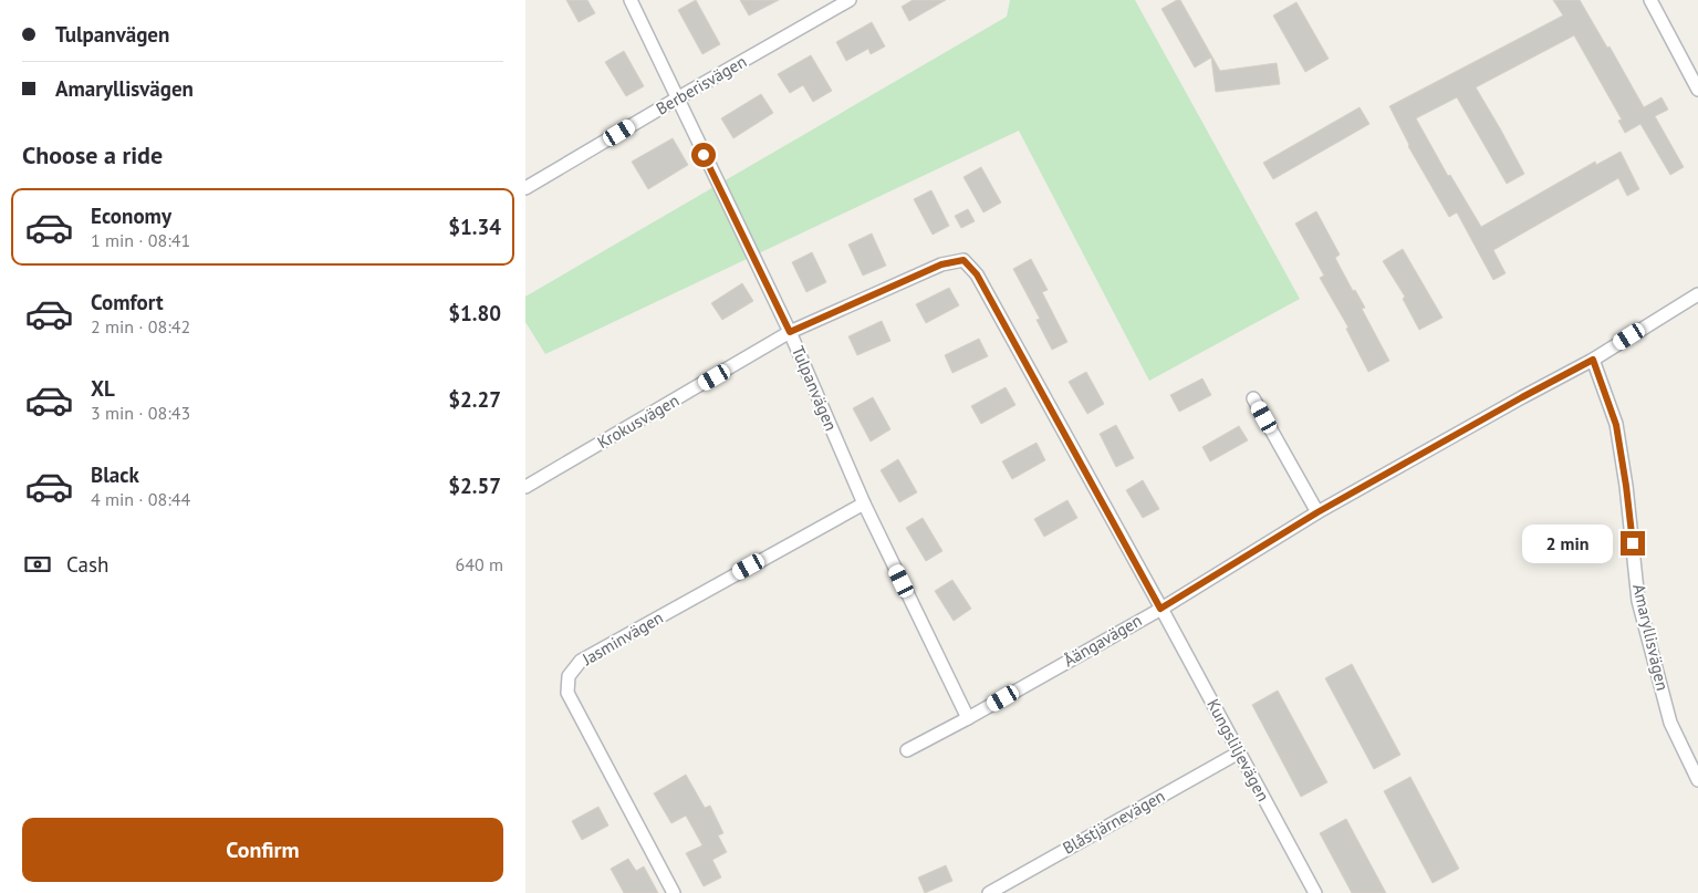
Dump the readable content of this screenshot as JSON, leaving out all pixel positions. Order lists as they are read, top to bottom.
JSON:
{
  "streets": {
    "street": [
      "Berberisvägen",
      "Tulpanvägen",
      "Krokusvägen",
      "Amaryllisvägen",
      "Jasminvägen",
      "Åängavägen",
      "Kungsliljevägen",
      "Blåstjärnevägen"
    ]
  },
  "crossings": [
    ["Berberisvägen", "Tulpanvägen"],
    ["Tulpanvägen", "Krokusvägen"],
    ["Tulpanvägen", "Jasminvägen"],
    ["Tulpanvägen", "Åängavägen"],
    ["Krokusvägen", "Kungsliljevägen"],
    ["Amaryllisvägen", "Åängavägen"],
    ["Åängavägen", "Kungsliljevägen"],
    ["Kungsliljevägen", "Blåstjärnevägen"]
  ],
  "page": {
    "banner": ["Tulpanvägen", "Amaryllisvägen"],
    "heading": "Choose a ride",
    "list": [
      {
        "name": "Economy",
        "note": "1 min · 08:41",
        "value": "$1.34"
      },
      {
        "name": "Comfort",
        "note": "2 min · 08:42",
        "value": "$1.80"
      },
      {
        "name": "XL",
        "note": "3 min · 08:43",
        "value": "$2.27"
      },
      {
        "name": "Black",
        "note": "4 min · 08:44",
        "value": "$2.57"
      }
    ],
    "bubble": "2 min",
    "pay": ["Cash", "640 m"],
    "buttons": "Confirm"
  }
}
